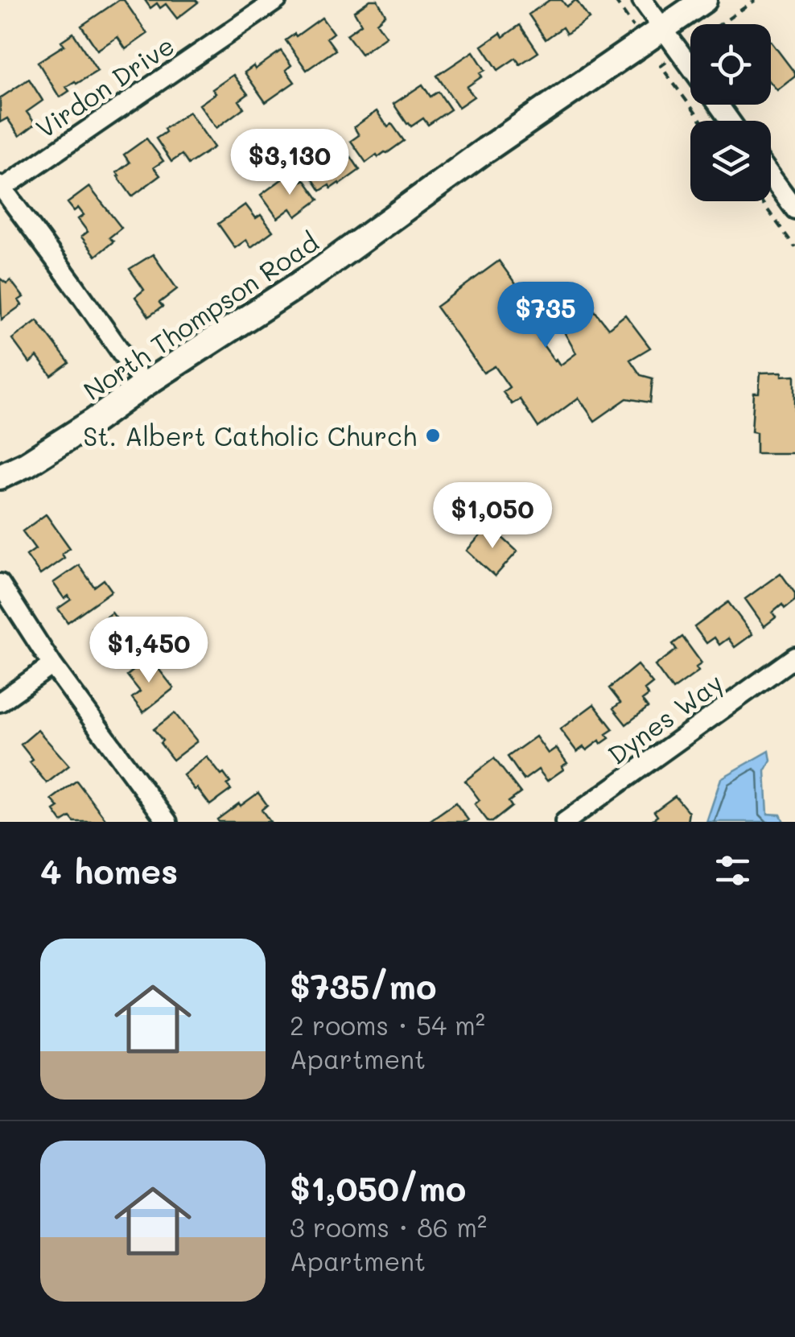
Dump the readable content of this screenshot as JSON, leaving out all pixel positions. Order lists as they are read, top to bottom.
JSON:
{
  "streets": {
    "street": ["Virdon Drive", "North Thompson Road", "Dynes Way"]
  },
  "places": ["St. Albert Catholic Church"],
  "page": {
    "price": [
      "$3,130",
      "$735",
      "$1,050",
      "$1,450"
    ],
    "heading": "4 homes",
    "list": [
      {
        "name": "$735/mo",
        "note": "2 rooms · 54 m² · Apartment"
      },
      {
        "name": "$1,050/mo",
        "note": "3 rooms · 86 m² · Apartment"
      }
    ]
  }
}
